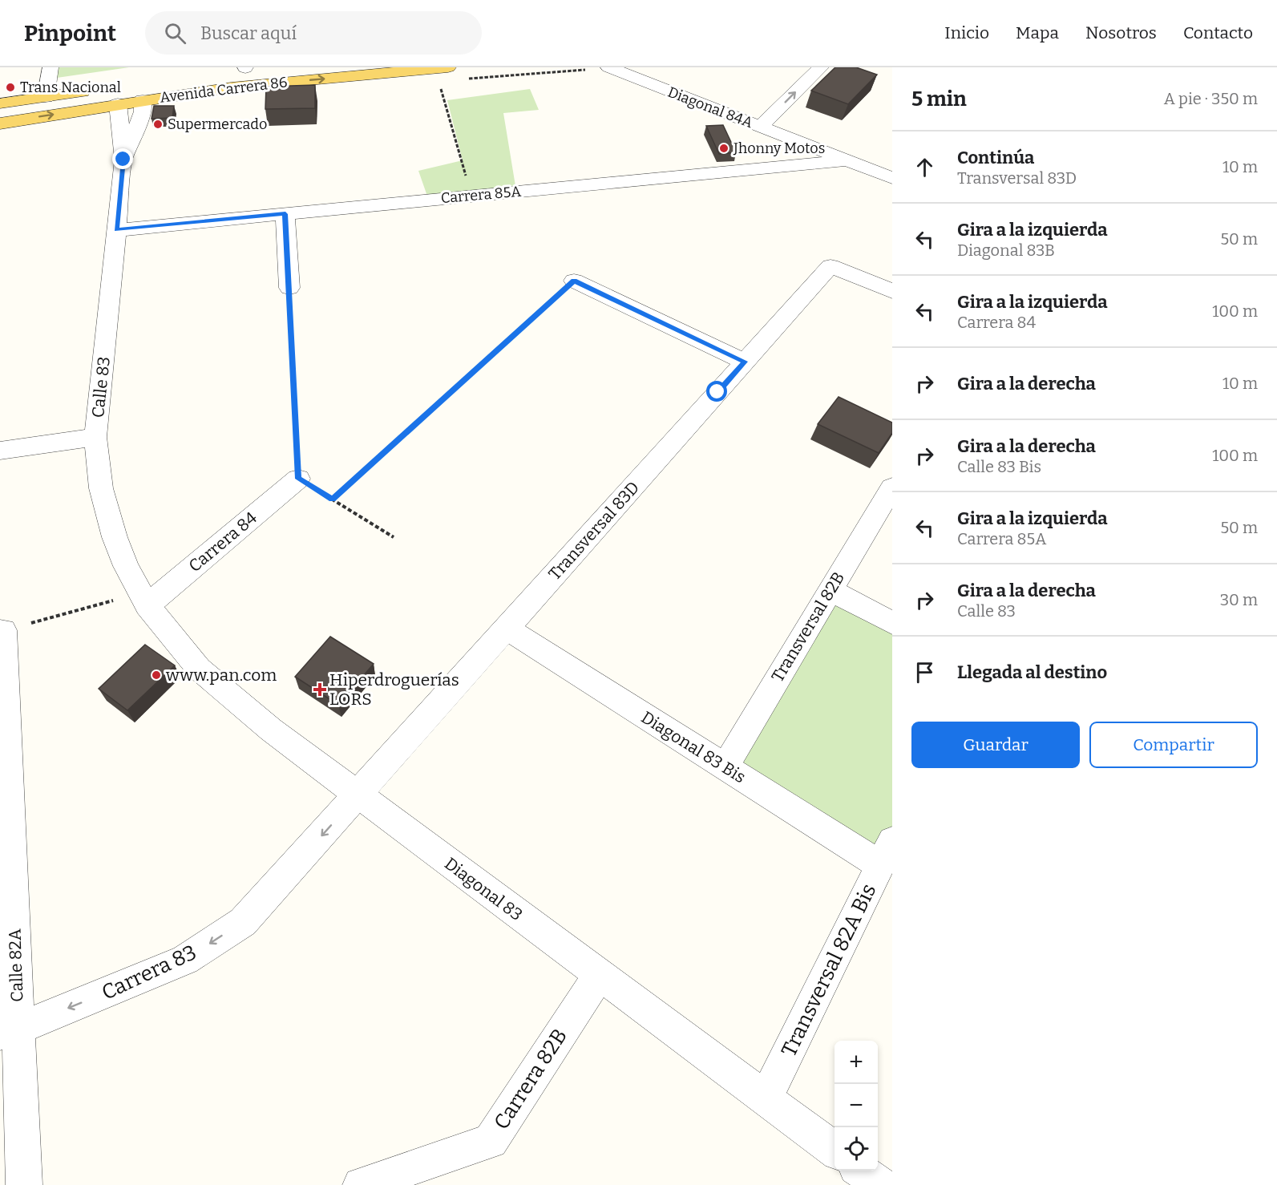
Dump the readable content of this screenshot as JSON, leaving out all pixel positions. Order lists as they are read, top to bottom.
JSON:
{
  "streets": {
    "main road": ["Avenida Carrera 86"],
    "street": [
      "Diagonal 84A",
      "Carrera 85A",
      "Calle 83",
      "Transversal 83D",
      "Carrera 84",
      "Transversal 82B",
      "Diagonal 83 Bis",
      "Diagonal 83",
      "Calle 82A",
      "Transversal 82A Bis",
      "Carrera 83",
      "Carrera 82B"
    ]
  },
  "crossings": [
    ["Avenida Carrera 86", "Calle 83"],
    ["Diagonal 84A", "Carrera 85A"],
    ["Carrera 85A", "Calle 83"],
    ["Calle 83", "Carrera 84"],
    ["Calle 83", "Diagonal 83"],
    ["Transversal 83D", "Diagonal 83 Bis"],
    ["Transversal 83D", "Diagonal 83"],
    ["Transversal 83D", "Carrera 83"],
    ["Carrera 84", "Diagonal 83"],
    ["Transversal 82B", "Diagonal 83 Bis"],
    ["Diagonal 83 Bis", "Transversal 82A Bis"],
    ["Diagonal 83", "Transversal 82A Bis"],
    ["Diagonal 83", "Carrera 83"],
    ["Diagonal 83", "Carrera 82B"],
    ["Calle 82A", "Carrera 83"]
  ],
  "one_way": ["Avenida Carrera 86", "Carrera 83"],
  "places": {
    "other": [
      "Trans Nacional",
      "Supermercado",
      "Jhonny Motos",
      "www.pan.com"
    ],
    "health": ["Hiperdroguerías LORS"]
  },
  "page": {
    "header": "Pinpoint",
    "search": "Buscar aquí",
    "nav": [
      "Inicio",
      "Mapa",
      "Nosotros",
      "Contacto"
    ],
    "heading": ["5 min", "A pie · 350 m"],
    "list": [
      ["Continúa", "Transversal 83D", "10 m"],
      ["Gira a la izquierda", "Diagonal 83B", "50 m"],
      ["Gira a la izquierda", "Carrera 84", "100 m"],
      ["Gira a la derecha", "10 m"],
      ["Gira a la derecha", "Calle 83 Bis", "100 m"],
      ["Gira a la izquierda", "Carrera 85A", "50 m"],
      ["Gira a la derecha", "Calle 83", "30 m"],
      "Llegada al destino"
    ],
    "buttons": ["Guardar", "Compartir"],
    "map_buttons": ["+", "−"]
  }
}
